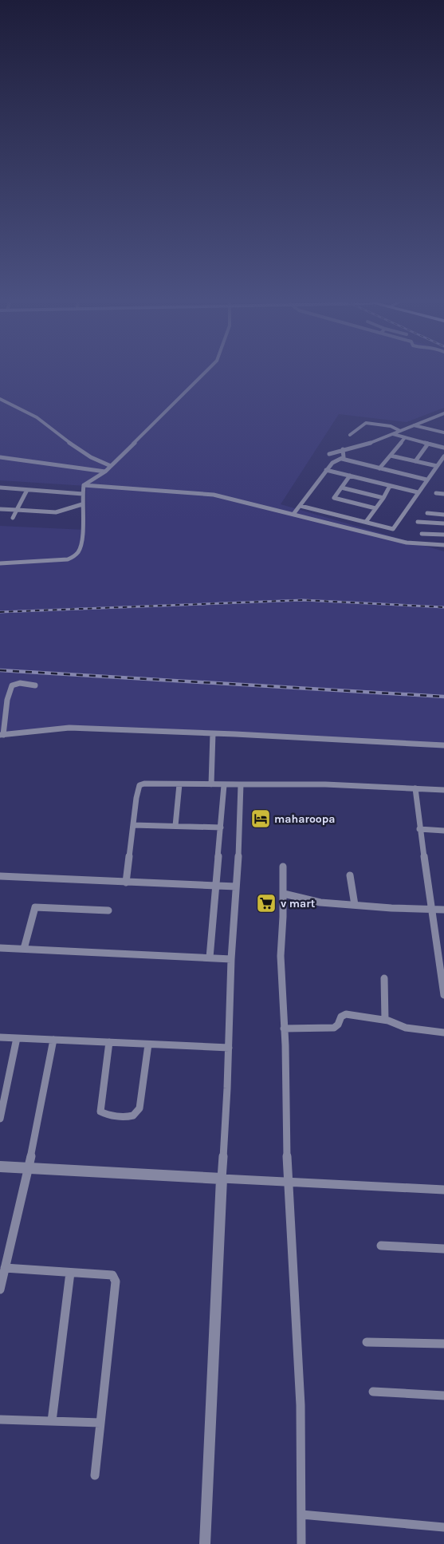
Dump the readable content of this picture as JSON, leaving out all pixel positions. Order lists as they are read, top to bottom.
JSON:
{
  "places": {
    "hotel": ["maharoopa"],
    "supermarket": ["v mart"]
  }
}
